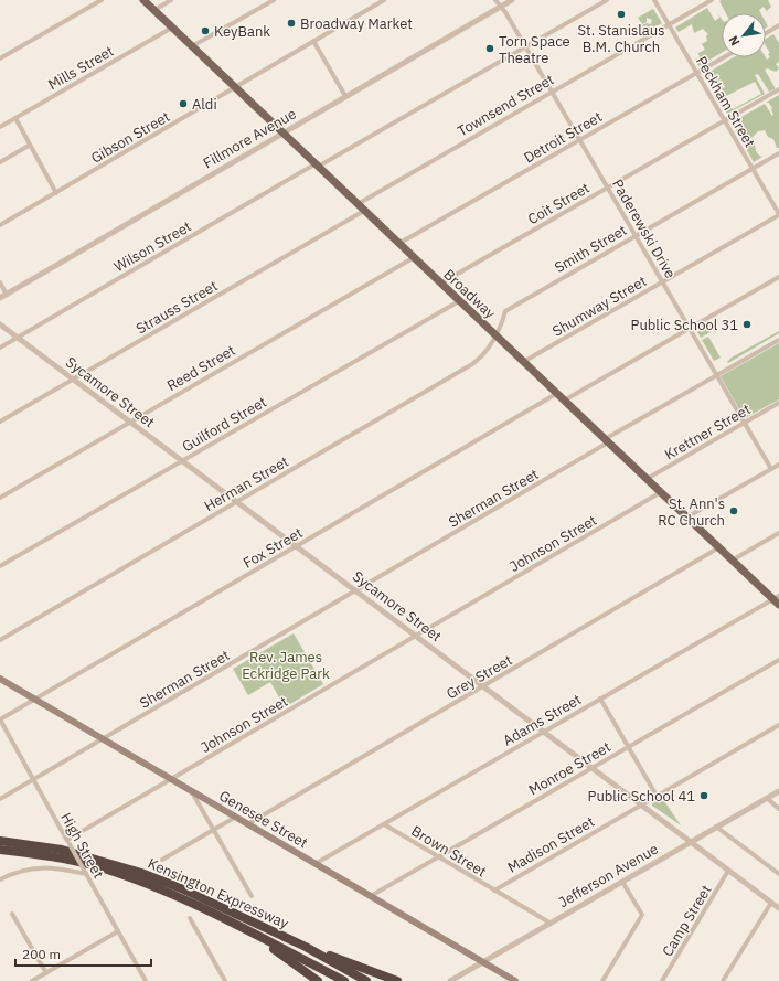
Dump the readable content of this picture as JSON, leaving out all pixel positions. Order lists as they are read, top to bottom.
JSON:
{
  "streets": {
    "highway": ["Kensington Expressway"],
    "main road": ["Broadway", "Genesee Street"],
    "street": [
      "Mills Street",
      "Peckham Street",
      "Townsend Street",
      "Gibson Street",
      "Detroit Street",
      "Fillmore Avenue",
      "Coit Street",
      "Paderewski Drive",
      "Wilson Street",
      "Smith Street",
      "Shumway Street",
      "Strauss Street",
      "Reed Street",
      "Sycamore Street",
      "Guilford Street",
      "Krettner Street",
      "Herman Street",
      "Sherman Street",
      "Johnson Street",
      "Fox Street",
      "Grey Street",
      "Adams Street",
      "Monroe Street",
      "Madison Street",
      "High Street",
      "Brown Street",
      "Jefferson Avenue",
      "Camp Street"
    ]
  },
  "crossings": [
    ["Mills Street", "Broadway"],
    ["Peckham Street", "Townsend Street"],
    ["Peckham Street", "Detroit Street"],
    ["Peckham Street", "Coit Street"],
    ["Peckham Street", "Smith Street"],
    ["Peckham Street", "Shumway Street"],
    ["Townsend Street", "Paderewski Drive"],
    ["Townsend Street", "Broadway"],
    ["Gibson Street", "Broadway"],
    ["Detroit Street", "Paderewski Drive"],
    ["Detroit Street", "Broadway"],
    ["Fillmore Avenue", "Paderewski Drive"],
    ["Fillmore Avenue", "Broadway"],
    ["Coit Street", "Paderewski Drive"],
    ["Coit Street", "Broadway"],
    ["Paderewski Drive", "Wilson Street"],
    ["Paderewski Drive", "Smith Street"],
    ["Paderewski Drive", "Shumway Street"],
    ["Paderewski Drive", "Krettner Street"],
    ["Paderewski Drive", "Sherman Street"],
    ["Wilson Street", "Broadway"],
    ["Wilson Street", "Sycamore Street"],
    ["Smith Street", "Broadway"],
    ["Smith Street", "Herman Street"],
    ["Broadway", "Shumway Street"],
    ["Broadway", "Strauss Street"],
    ["Broadway", "Reed Street"],
    ["Broadway", "Guilford Street"],
    ["Broadway", "Krettner Street"],
    ["Broadway", "Herman Street"],
    ["Broadway", "Sherman Street"],
    ["Broadway", "Johnson Street"],
    ["Broadway", "Fox Street"],
    ["Broadway", "Grey Street"],
    ["Broadway", "Adams Street"],
    ["Strauss Street", "Sycamore Street"],
    ["Reed Street", "Sycamore Street"],
    ["Sycamore Street", "Guilford Street"],
    ["Sycamore Street", "Herman Street"],
    ["Sycamore Street", "Sherman Street"],
    ["Sycamore Street", "Johnson Street"],
    ["Sycamore Street", "Fox Street"],
    ["Sycamore Street", "Grey Street"],
    ["Sycamore Street", "Adams Street"],
    ["Sycamore Street", "Monroe Street"],
    ["Sycamore Street", "Madison Street"],
    ["Sycamore Street", "Jefferson Avenue"],
    ["Sycamore Street", "Camp Street"],
    ["Sherman Street", "Genesee Street"],
    ["Sherman Street", "High Street"],
    ["Johnson Street", "Genesee Street"],
    ["Johnson Street", "High Street"],
    ["Fox Street", "Genesee Street"],
    ["Fox Street", "High Street"],
    ["Grey Street", "Genesee Street"],
    ["Adams Street", "Genesee Street"],
    ["Adams Street", "Brown Street"],
    ["Monroe Street", "Genesee Street"],
    ["Monroe Street", "Brown Street"],
    ["Genesee Street", "Jefferson Avenue"],
    ["Madison Street", "Brown Street"],
    ["Brown Street", "Jefferson Avenue"]
  ],
  "parks": ["Rev. James Eckridge Park"],
  "places": [
    "St. Stanislaus B.M. Church",
    "Broadway Market",
    "KeyBank",
    "Torn Space Theatre",
    "Aldi",
    "Public School 31",
    "St. Ann's RC Church",
    "Public School 41"
  ],
  "scale_bar": "200 m",
  "north": "bottom left"
}
